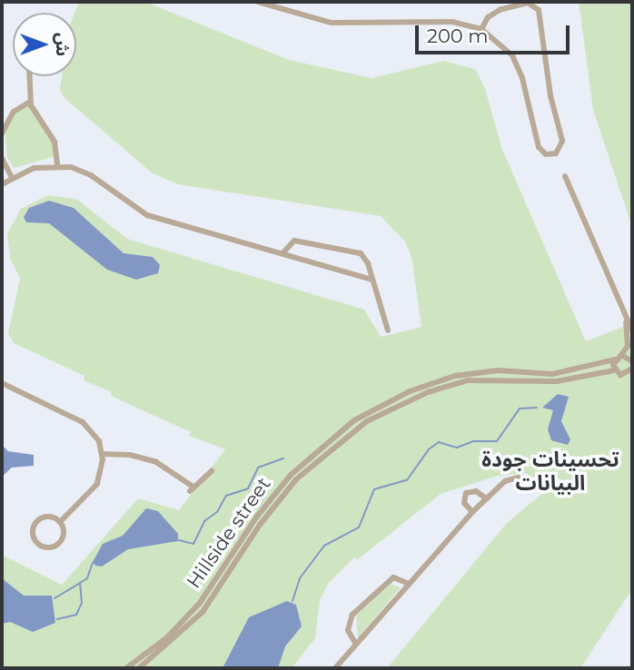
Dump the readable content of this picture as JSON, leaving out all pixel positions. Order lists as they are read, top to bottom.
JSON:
{
  "streets": {
    "street": ["Hillside street"]
  },
  "districts": ["تحسينات جودة البيانات"],
  "scale_bar": "200 m",
  "north": "right"
}
